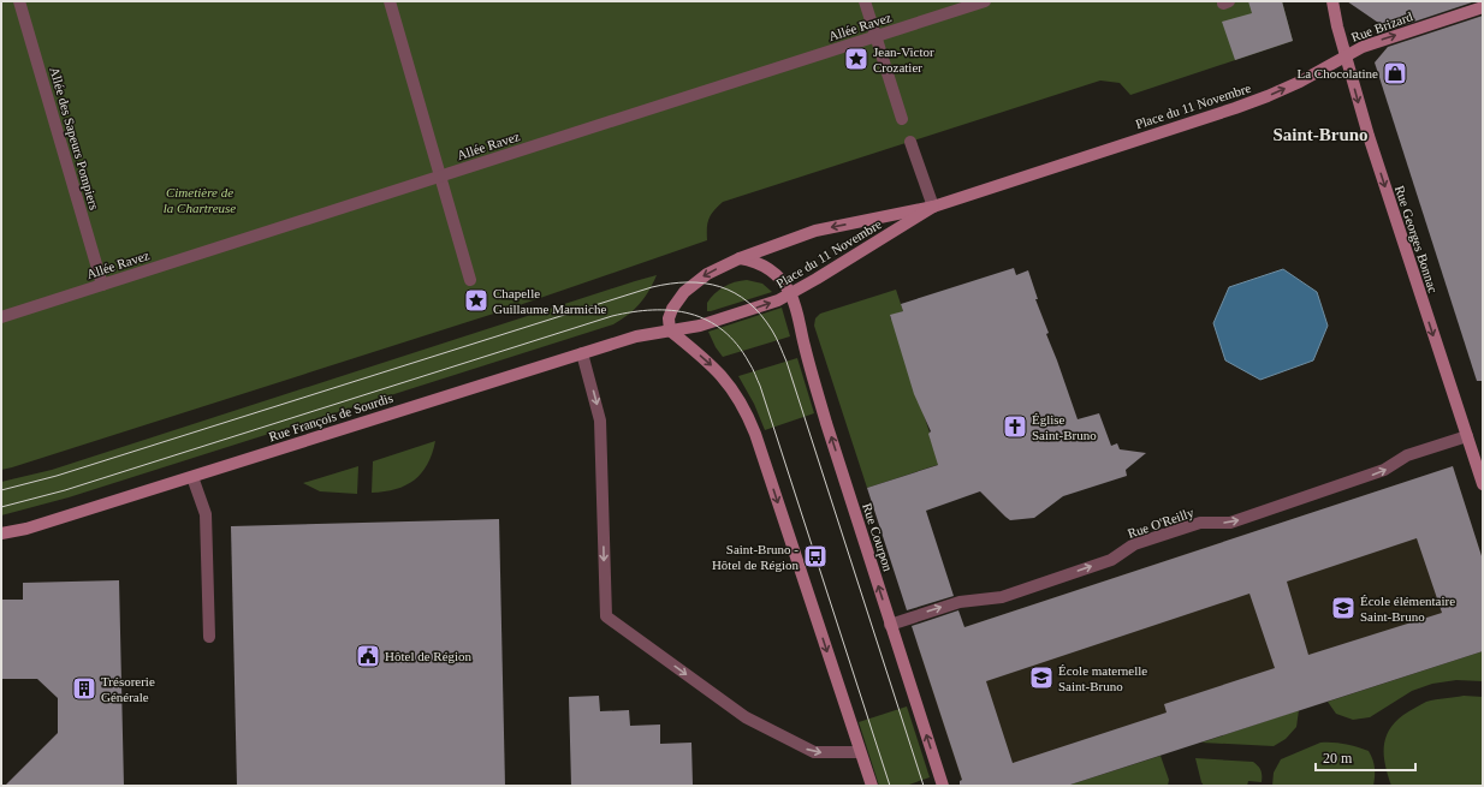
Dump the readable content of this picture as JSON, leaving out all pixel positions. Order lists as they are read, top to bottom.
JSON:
{
  "streets": {
    "street": [
      "Allée Ravez",
      "Rue Brizard",
      "Place du 11 Novembre",
      "Allée des Sapeurs Pompiers",
      "Rue Georges Bonnac",
      "Rue François de Sourdis",
      "Rue O'Reilly",
      "Rue Courpon"
    ]
  },
  "crossings": [
    ["Allée Ravez", "Allée des Sapeurs Pompiers"],
    ["Rue Brizard", "Place du 11 Novembre"],
    ["Rue Brizard", "Rue Georges Bonnac"],
    ["Place du 11 Novembre", "Rue Georges Bonnac"],
    ["Place du 11 Novembre", "Rue François de Sourdis"],
    ["Place du 11 Novembre", "Rue Courpon"],
    ["Rue Georges Bonnac", "Rue O'Reilly"],
    ["Rue O'Reilly", "Rue Courpon"]
  ],
  "one_way": ["Rue Brizard", "Rue Georges Bonnac", "Rue O'Reilly"],
  "districts": ["Saint-Bruno"],
  "parks": ["Cimetière de la Chartreuse"],
  "places": {
    "place": ["Jean-Victor Crozatier", "Chapelle Guillaume Marmiche"],
    "shop": ["La Chocolatine"],
    "church": ["Église Saint-Bruno"],
    "bus stop": ["Saint-Bruno - Hôtel de Région"],
    "school or university": ["École élémentaire Saint-Bruno", "École maternelle Saint-Bruno"],
    "public building": ["Hôtel de Région"],
    "building": ["Trésorerie Générale"]
  },
  "scale_bar": "20 m"
}
